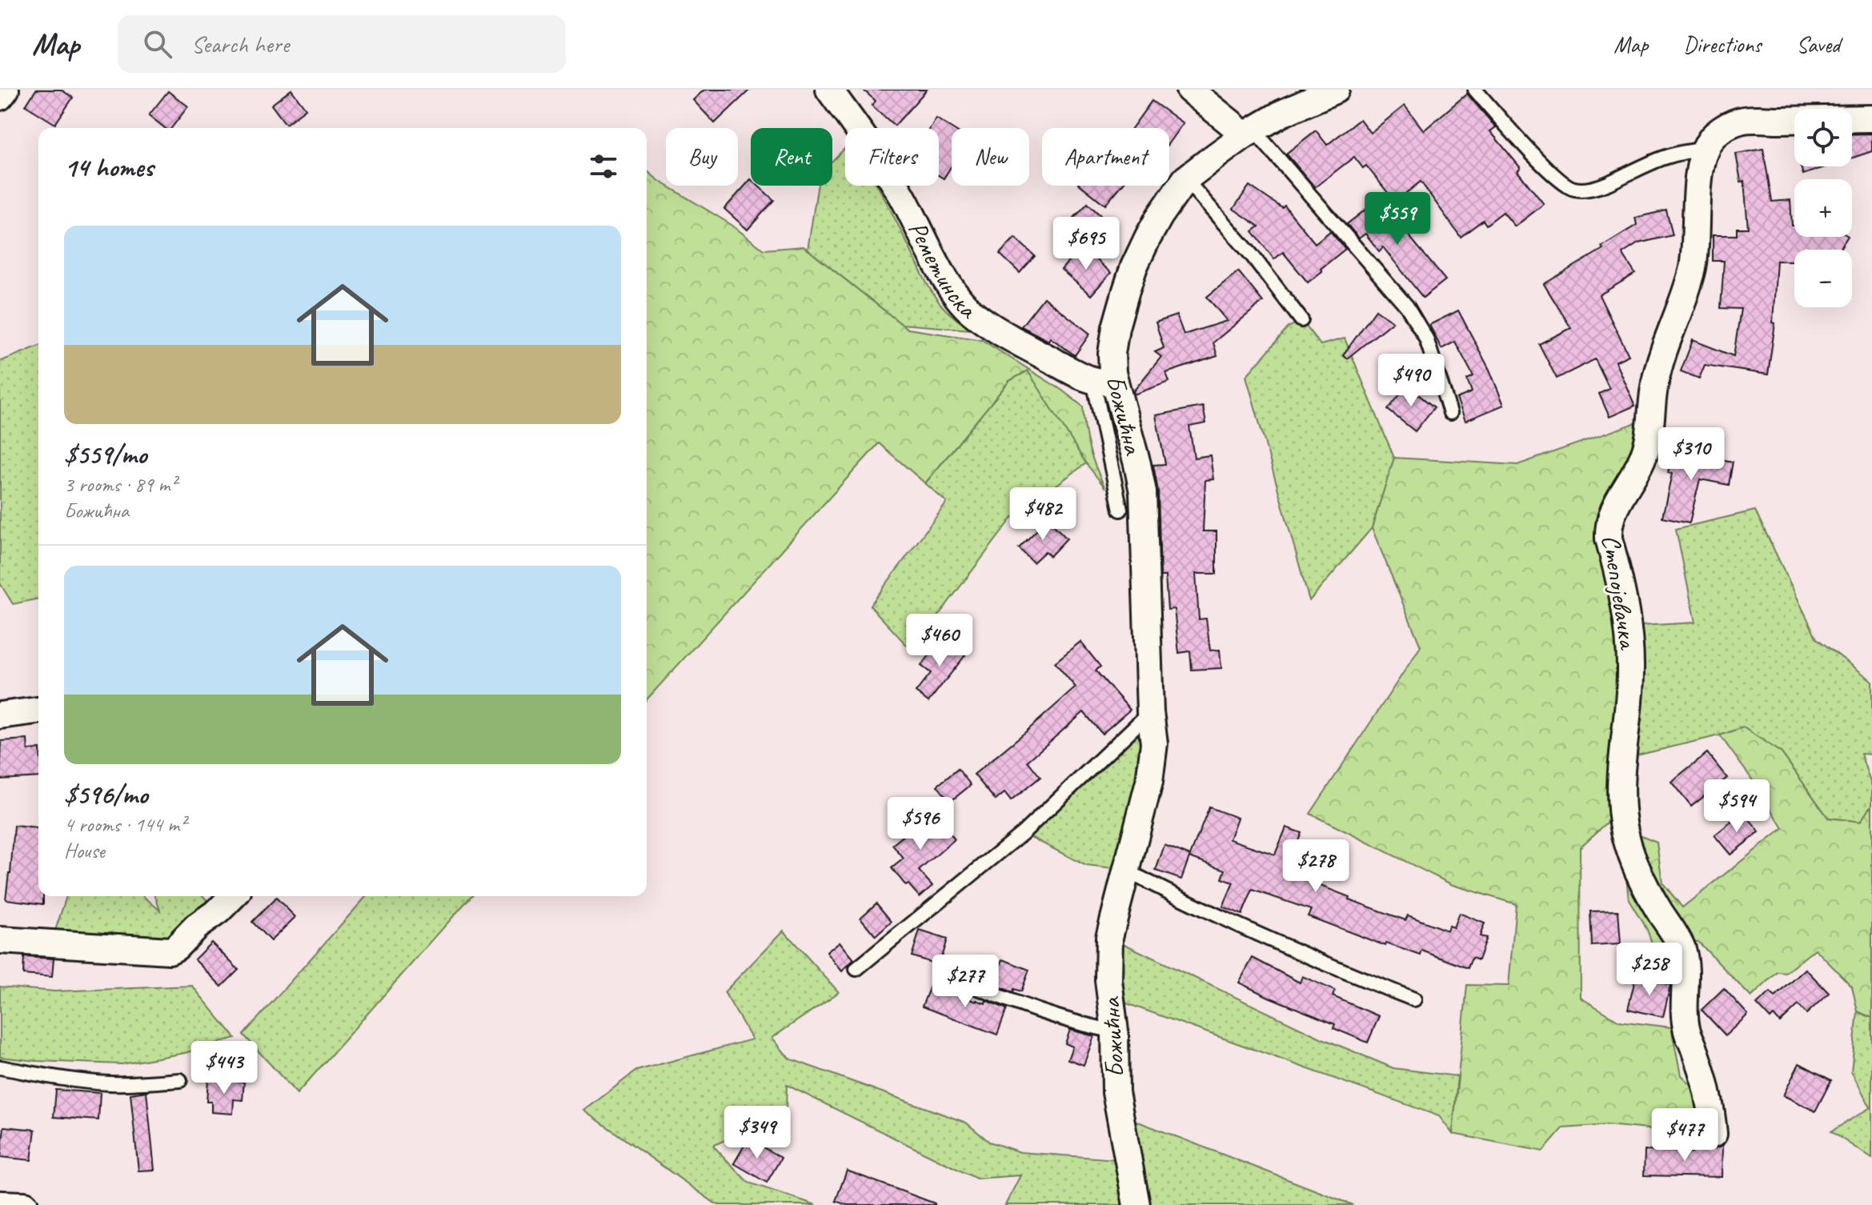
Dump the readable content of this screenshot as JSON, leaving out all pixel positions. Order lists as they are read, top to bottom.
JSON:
{
  "streets": {
    "street": ["Реметинска", "Божићна", "Степојевачка"]
  },
  "crossings": [
    ["Реметинска", "Божићна"]
  ],
  "page": {
    "header": "Map",
    "search": "Search here",
    "nav": ["Map", "Directions", "Saved"],
    "map_buttons": ["+", "−"],
    "chip": [
      "Buy",
      "Rent",
      "Filters",
      "New",
      "Apartment"
    ],
    "heading": "14 homes",
    "price": [
      "$559",
      "$695",
      "$490",
      "$310",
      "$482",
      "$460",
      "$594",
      "$596",
      "$278",
      "$258",
      "$277",
      "$443",
      "$349",
      "$477"
    ],
    "list": [
      {
        "name": "$559/mo",
        "note": "3 rooms · 89 m² · Божићна"
      },
      {
        "name": "$596/mo",
        "note": "4 rooms · 144 m² · House"
      }
    ]
  }
}
